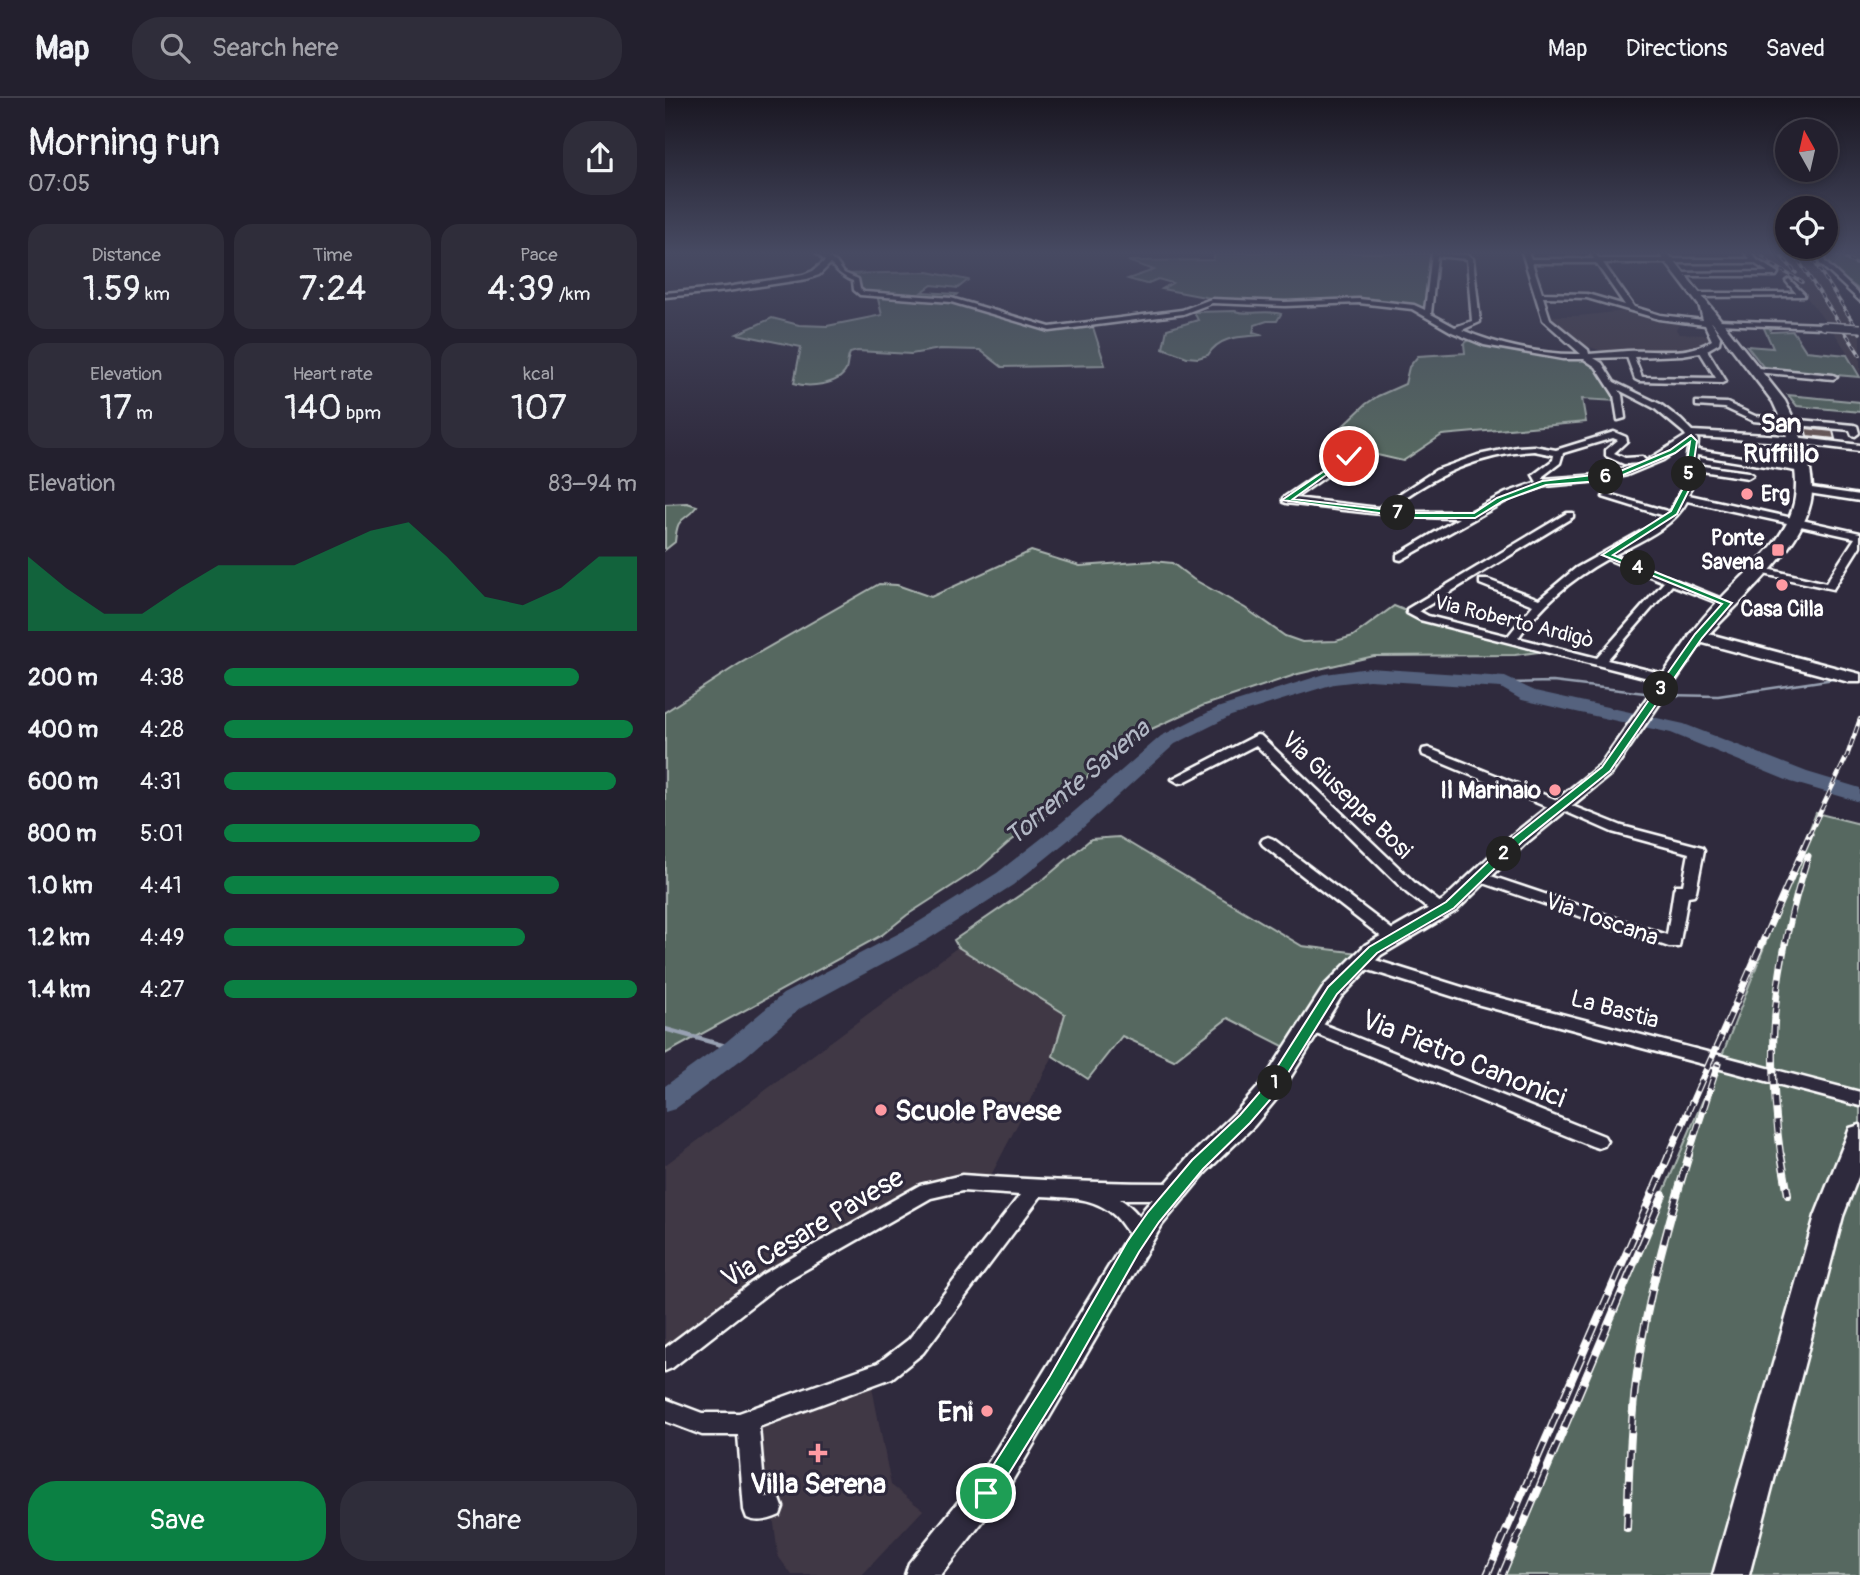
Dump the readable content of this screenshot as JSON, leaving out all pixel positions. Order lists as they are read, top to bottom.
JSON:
{
  "streets": {
    "street": [
      "Via Roberto Ardigò",
      "Via Giuseppe Bosi",
      "Via Toscana",
      "La Bastia",
      "Via Pietro Canonici",
      "Via Cesare Pavese"
    ]
  },
  "districts": ["San Ruffillo"],
  "water": ["Torrente Savena"],
  "places": {
    "other": [
      "Erg",
      "Casa Cilla",
      "Il Marinaio",
      "Scuole Pavese",
      "Eni"
    ],
    "transit": ["Ponte Savena"],
    "health": ["Villa Serena"]
  },
  "north": "top",
  "page": {
    "header": "Map",
    "search": "Search here",
    "nav": ["Map", "Directions", "Saved"],
    "heading": ["Morning run", "07:05"],
    "stats": [
      ["Distance", "1.59 km"],
      ["Time", "7:24"],
      ["Pace", "4:39 /km"],
      ["Elevation", "17 m"],
      ["Heart rate", "140 bpm"],
      ["kcal", "107"]
    ],
    "chart": ["Elevation", "83–94 m"],
    "pins": [
      "5",
      "6",
      "7",
      "4",
      "3",
      "2",
      "1"
    ],
    "list": [
      {
        "name": "200 m",
        "note": "4:38"
      },
      {
        "name": "400 m",
        "note": "4:28"
      },
      {
        "name": "600 m",
        "note": "4:31"
      },
      {
        "name": "800 m",
        "note": "5:01"
      },
      {
        "name": "1.0 km",
        "note": "4:41"
      },
      {
        "name": "1.2 km",
        "note": "4:49"
      },
      {
        "name": "1.4 km",
        "note": "4:27"
      }
    ],
    "buttons": ["Save", "Share"]
  }
}
